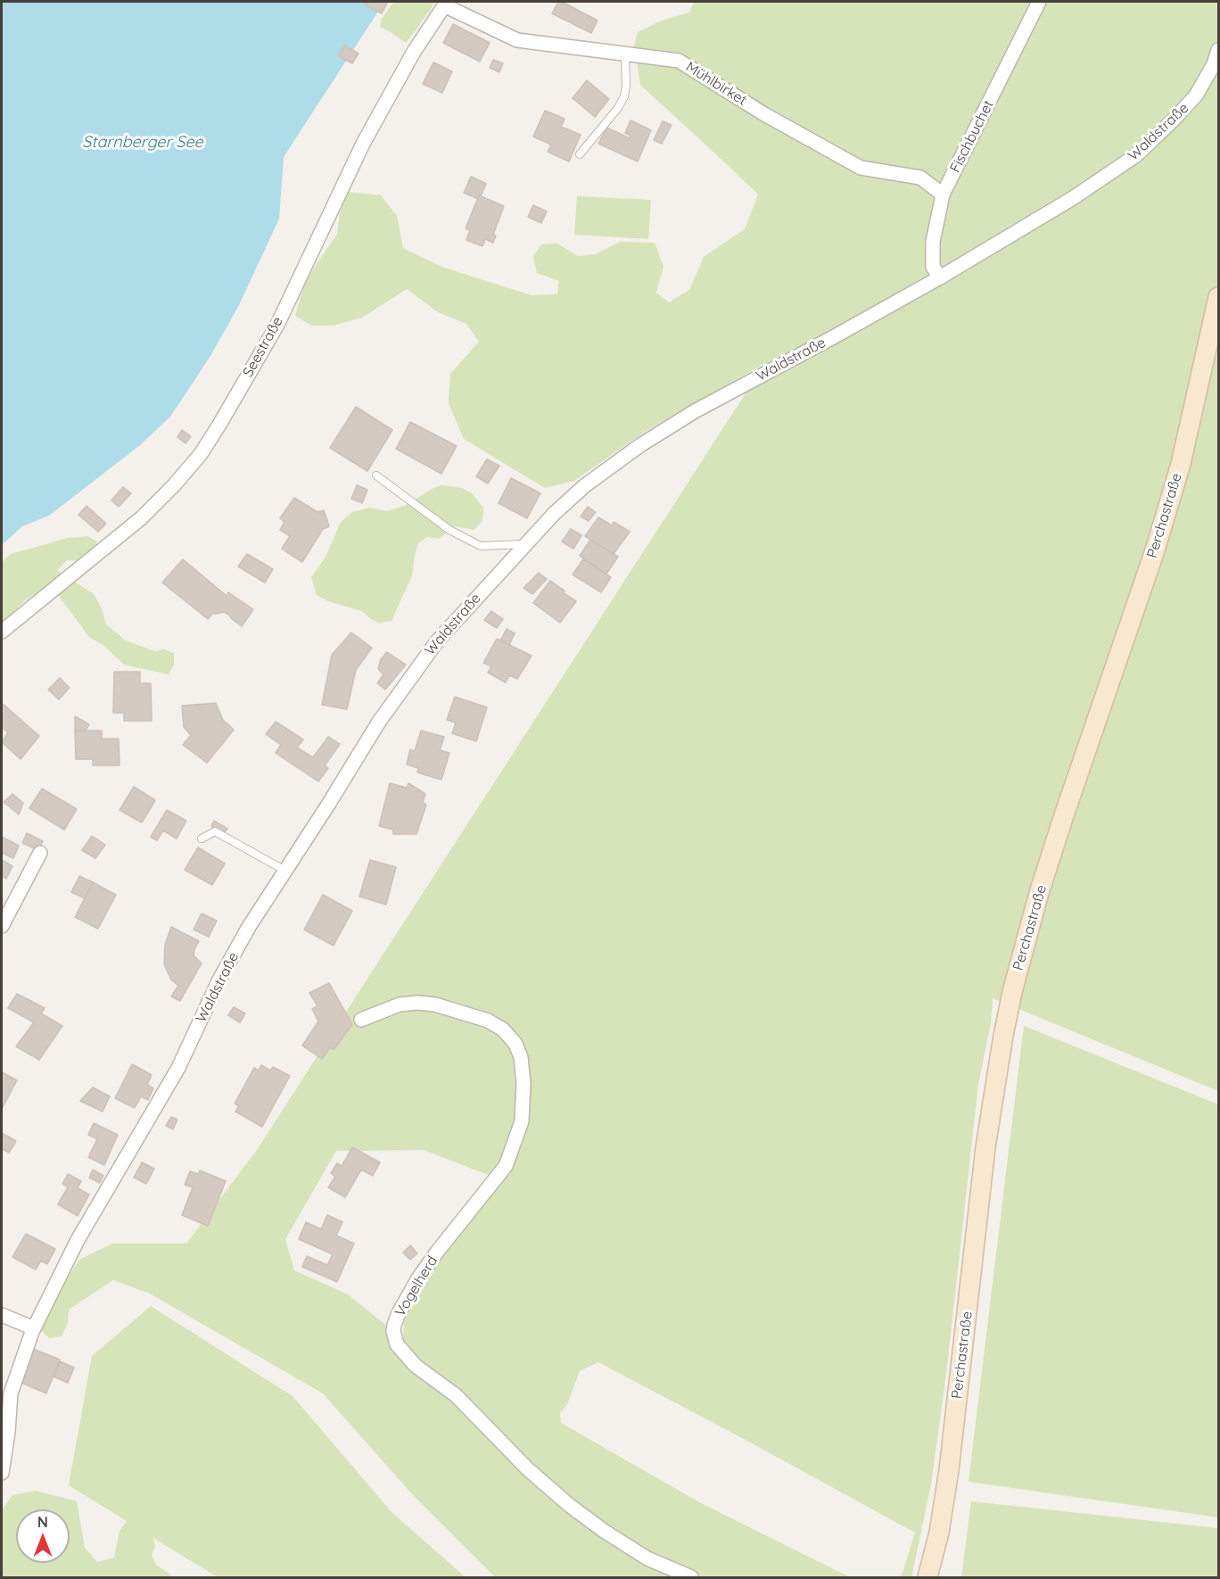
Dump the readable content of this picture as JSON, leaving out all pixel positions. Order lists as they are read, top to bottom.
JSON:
{
  "streets": {
    "main road": ["Perchastraße"],
    "street": [
      "Mühlbirket",
      "Waldstraße",
      "Fischbuchet",
      "Seestraße",
      "Vogelherd"
    ]
  },
  "crossings": [
    ["Mühlbirket", "Fischbuchet"],
    ["Mühlbirket", "Seestraße"],
    ["Waldstraße", "Fischbuchet"]
  ],
  "water": ["Starnberger See"],
  "north": "top"
}
